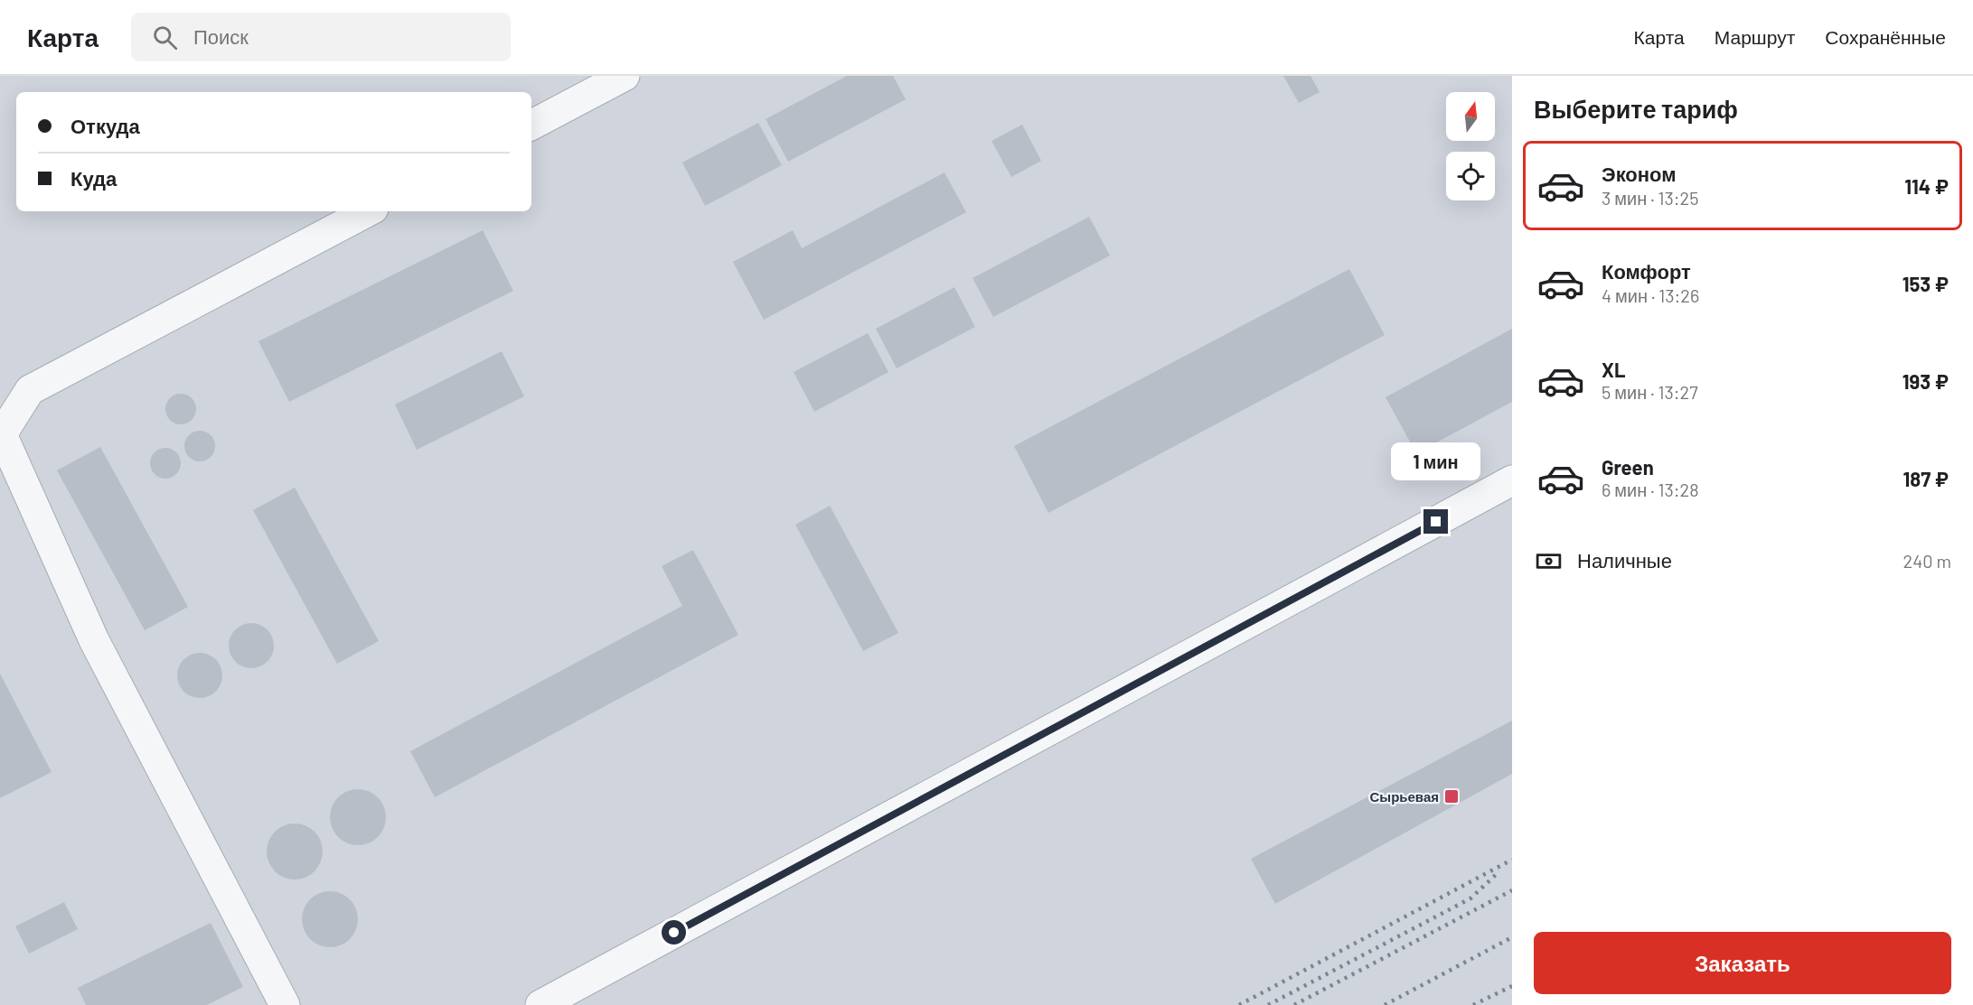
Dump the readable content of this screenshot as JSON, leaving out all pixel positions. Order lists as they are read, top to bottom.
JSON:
{
  "places": {
    "transit": ["Сырьевая"]
  },
  "north": "top",
  "page": {
    "header": "Карта",
    "search": "Поиск",
    "nav": ["Карта", "Маршрут", "Сохранённые"],
    "heading": "Выберите тариф",
    "banner": ["Откуда", "Куда"],
    "list": [
      {
        "name": "Эконом",
        "note": "3 мин · 13:25",
        "value": "114 ₽"
      },
      {
        "name": "Комфорт",
        "note": "4 мин · 13:26",
        "value": "153 ₽"
      },
      {
        "name": "XL",
        "note": "5 мин · 13:27",
        "value": "193 ₽"
      },
      {
        "name": "Green",
        "note": "6 мин · 13:28",
        "value": "187 ₽"
      }
    ],
    "bubble": "1 мин",
    "pay": ["Наличные", "240 m"],
    "buttons": "Заказать"
  }
}
